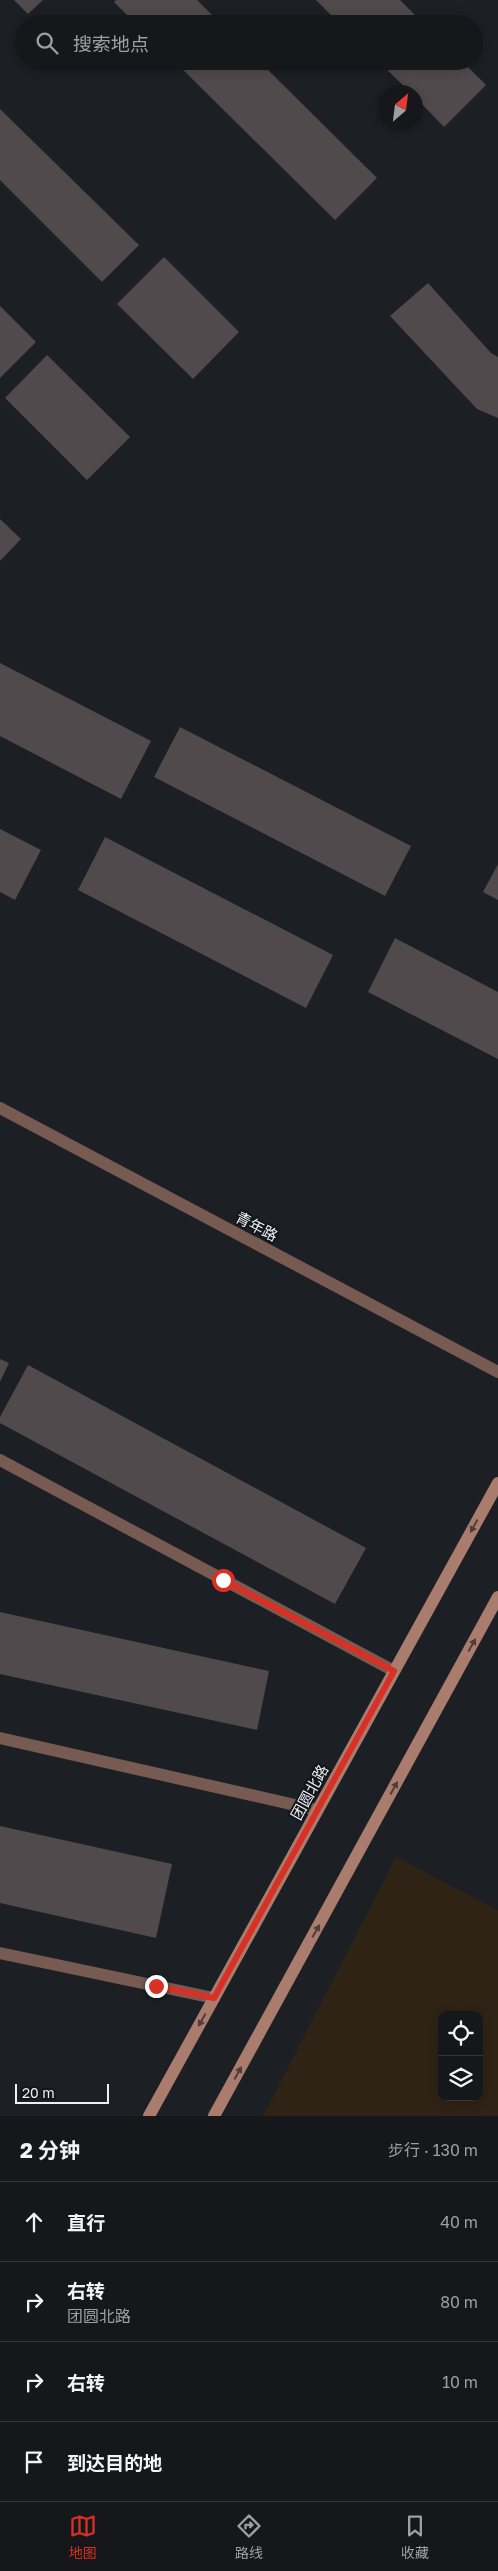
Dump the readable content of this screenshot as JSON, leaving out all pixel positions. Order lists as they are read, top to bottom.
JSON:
{
  "streets": {
    "main road": ["团圆北路"],
    "street": ["青年路"]
  },
  "scale_bar": "20 m",
  "north": "top right",
  "page": {
    "search": "搜索地点",
    "scale": "20 m",
    "heading": ["2 分钟", "步行 · 130 m"],
    "list": [
      ["直行", "40 m"],
      ["右转", "团圆北路", "80 m"],
      ["右转", "10 m"],
      "到达目的地"
    ],
    "nav": ["地图", "路线", "收藏"]
  }
}
